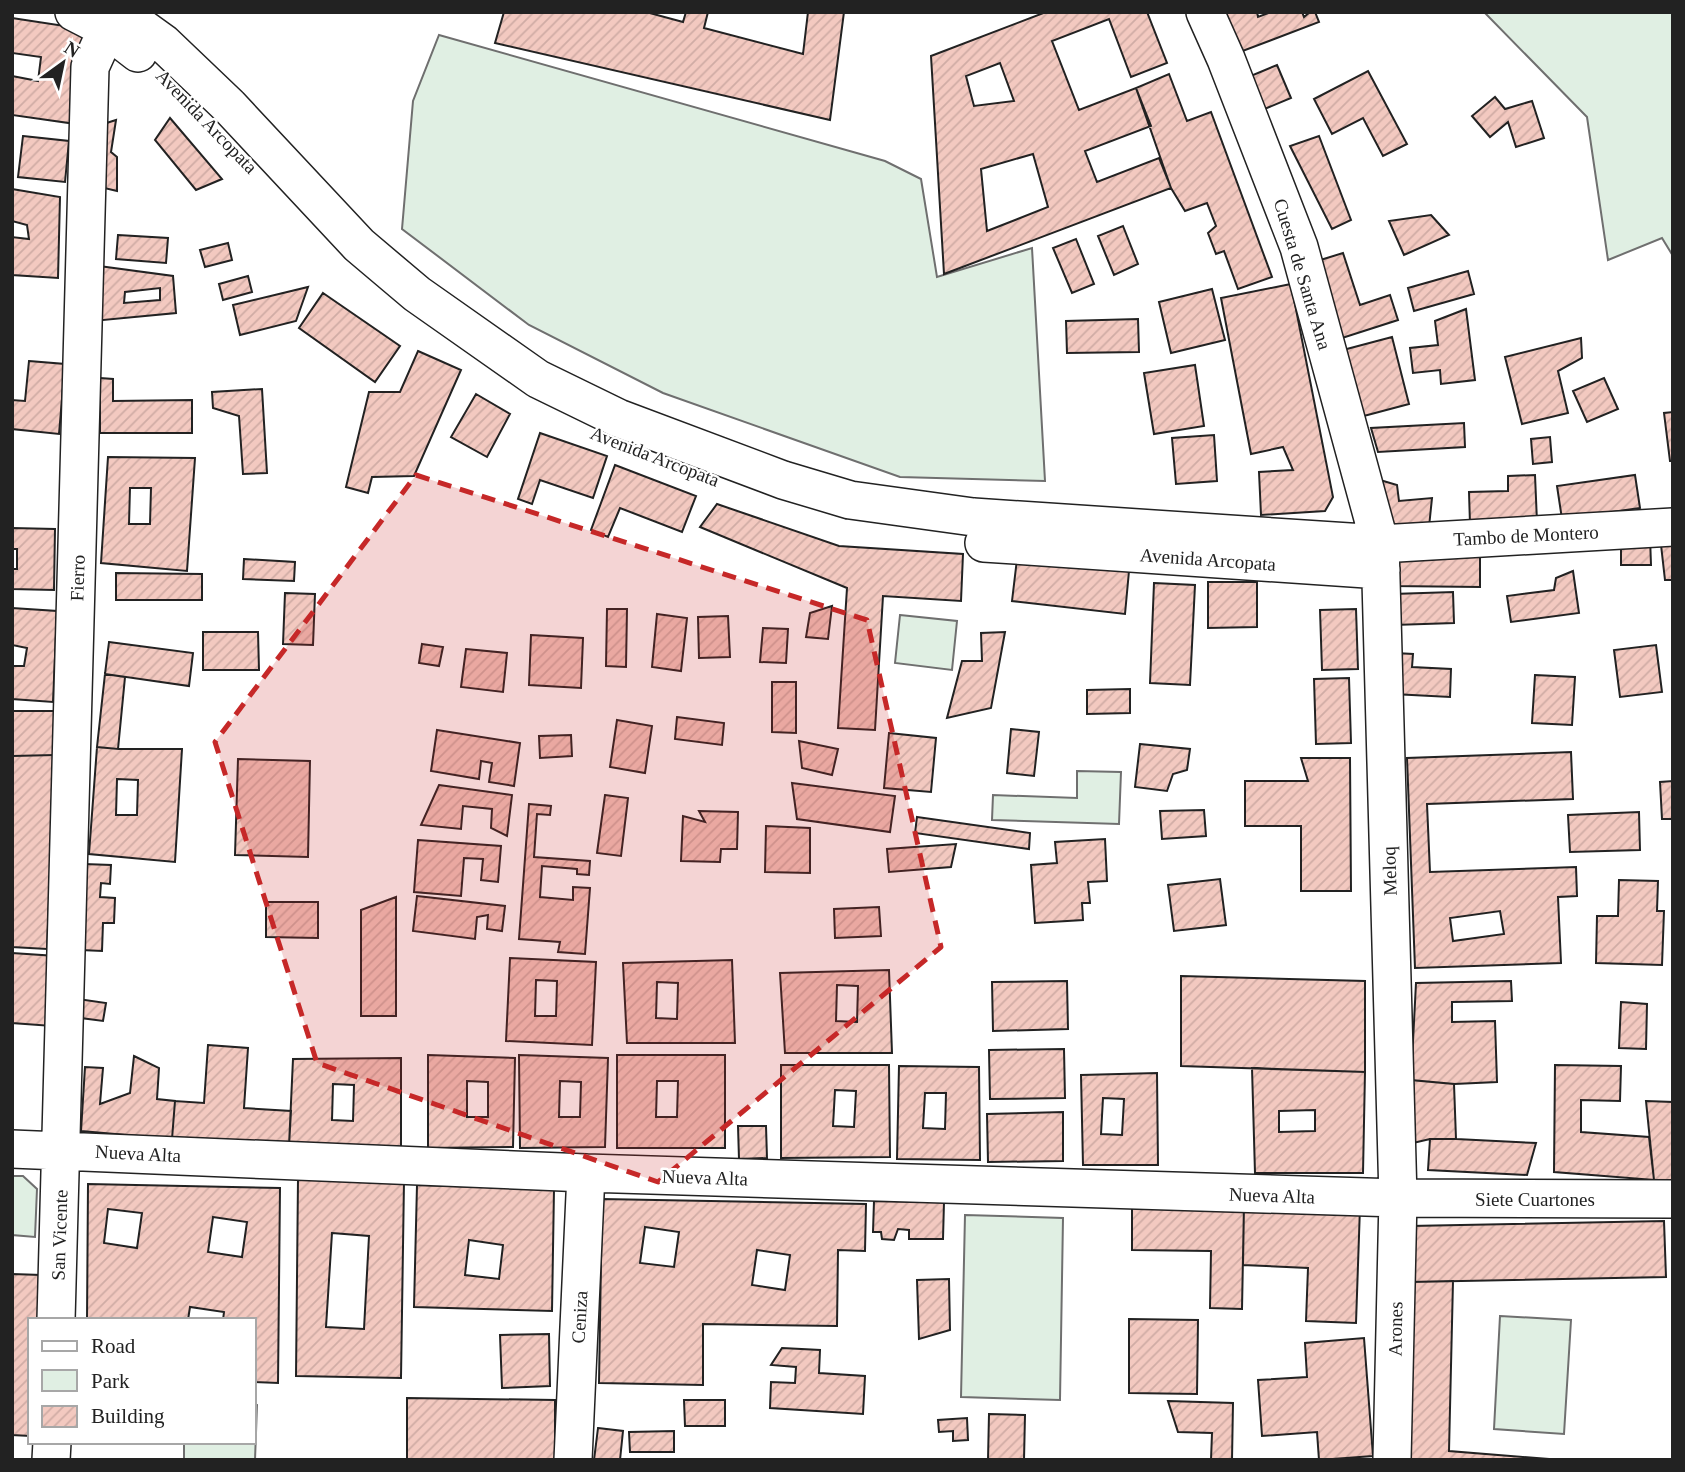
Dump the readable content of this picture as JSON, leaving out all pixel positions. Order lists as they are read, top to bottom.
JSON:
{
  "streets": {
    "street": [
      "Avenida Arcopata",
      "Cuesta de Santa Ana",
      "Tambo de Montero",
      "Fierro",
      "Meloq",
      "Nueva Alta",
      "Siete Cuartones",
      "San Vicente",
      "Ceniza",
      "Arones"
    ]
  },
  "crossings": [
    ["Avenida Arcopata", "Cuesta de Santa Ana"],
    ["Avenida Arcopata", "Tambo de Montero"],
    ["Avenida Arcopata", "Fierro"],
    ["Avenida Arcopata", "Meloq"],
    ["Cuesta de Santa Ana", "Tambo de Montero"],
    ["Cuesta de Santa Ana", "Meloq"],
    ["Tambo de Montero", "Meloq"],
    ["Fierro", "Nueva Alta"],
    ["Fierro", "San Vicente"],
    ["Meloq", "Nueva Alta"],
    ["Meloq", "Siete Cuartones"],
    ["Meloq", "Arones"],
    ["Nueva Alta", "Siete Cuartones"],
    ["Nueva Alta", "San Vicente"],
    ["Nueva Alta", "Ceniza"],
    ["Nueva Alta", "Arones"],
    ["Siete Cuartones", "Arones"]
  ],
  "legend": ["Road", "Park", "Building"],
  "north": "top right"
}
